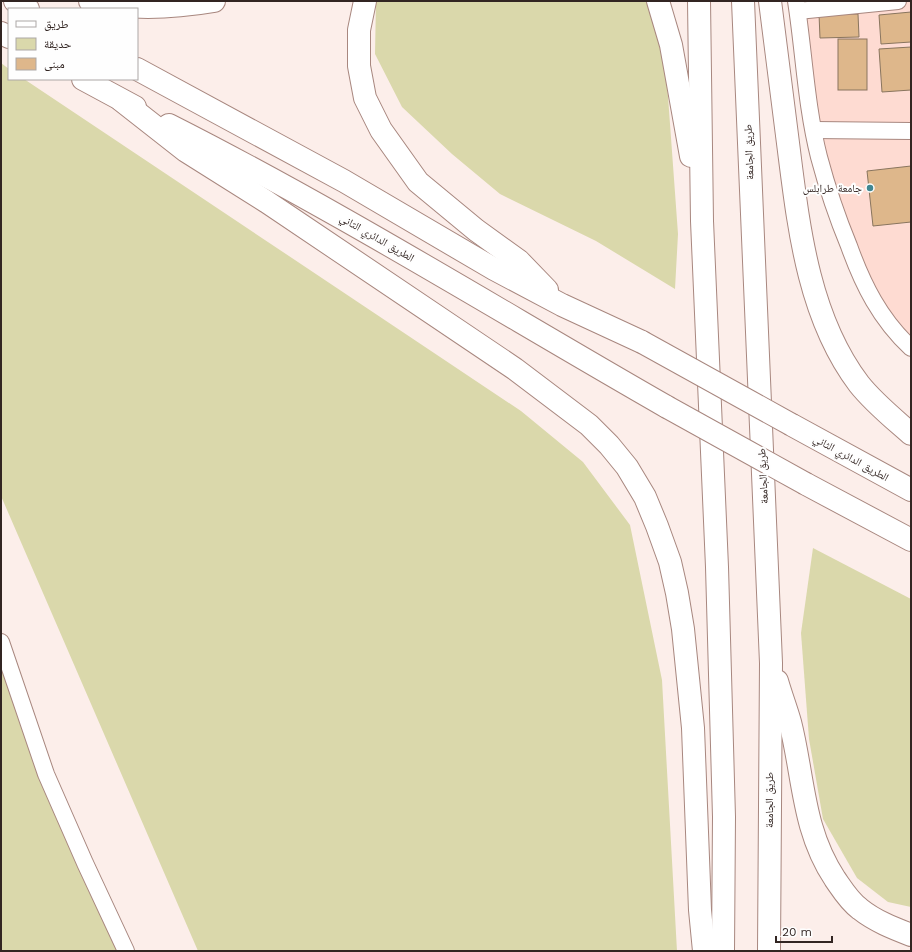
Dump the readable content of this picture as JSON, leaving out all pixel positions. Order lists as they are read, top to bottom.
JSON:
{
  "streets": {
    "highway": ["طريق الجامعة", "الطريق الدائري الثاني"]
  },
  "places": ["جامعة طرابلس"],
  "legend": ["طريق", "حديقة", "مبنى"],
  "scale_bar": "20 m"
}
